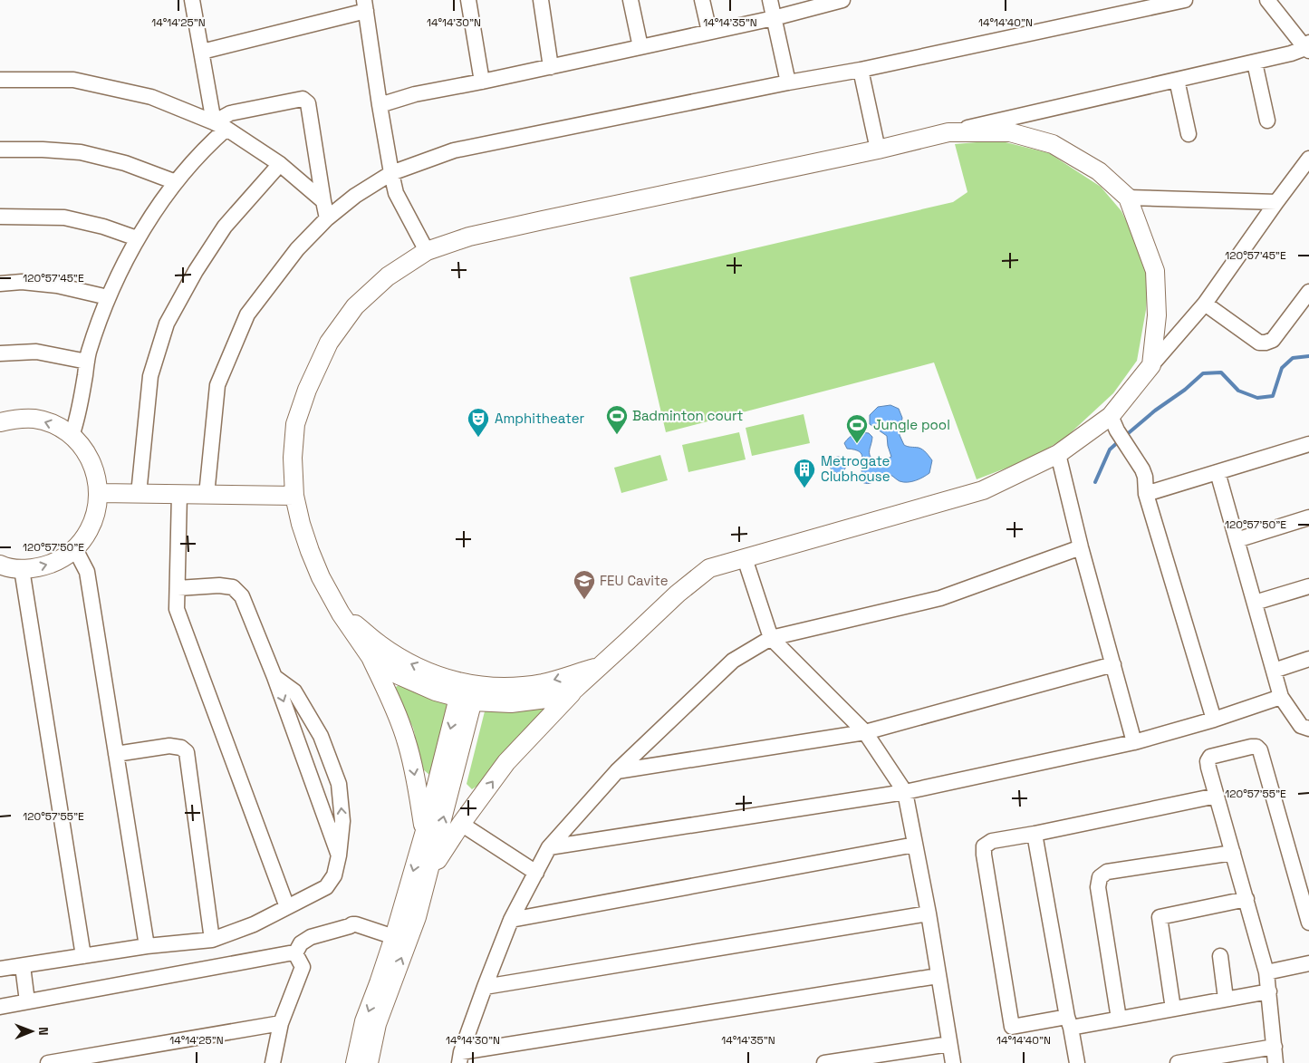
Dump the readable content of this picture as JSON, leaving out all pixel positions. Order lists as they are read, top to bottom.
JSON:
{
  "places": {
    "sports": ["Badminton court", "Jungle pool"],
    "theatre": ["Amphitheater"],
    "building": ["Metrogate Clubhouse"],
    "school or university": ["FEU Cavite"]
  },
  "north": "right",
  "coordinates": [
    "14°14'25\"N",
    "14°14'30\"N",
    "14°14'35\"N",
    "14°14'40\"N",
    "120°57'45\"E",
    "120°57'50\"E",
    "120°57'55\"E"
  ]
}
